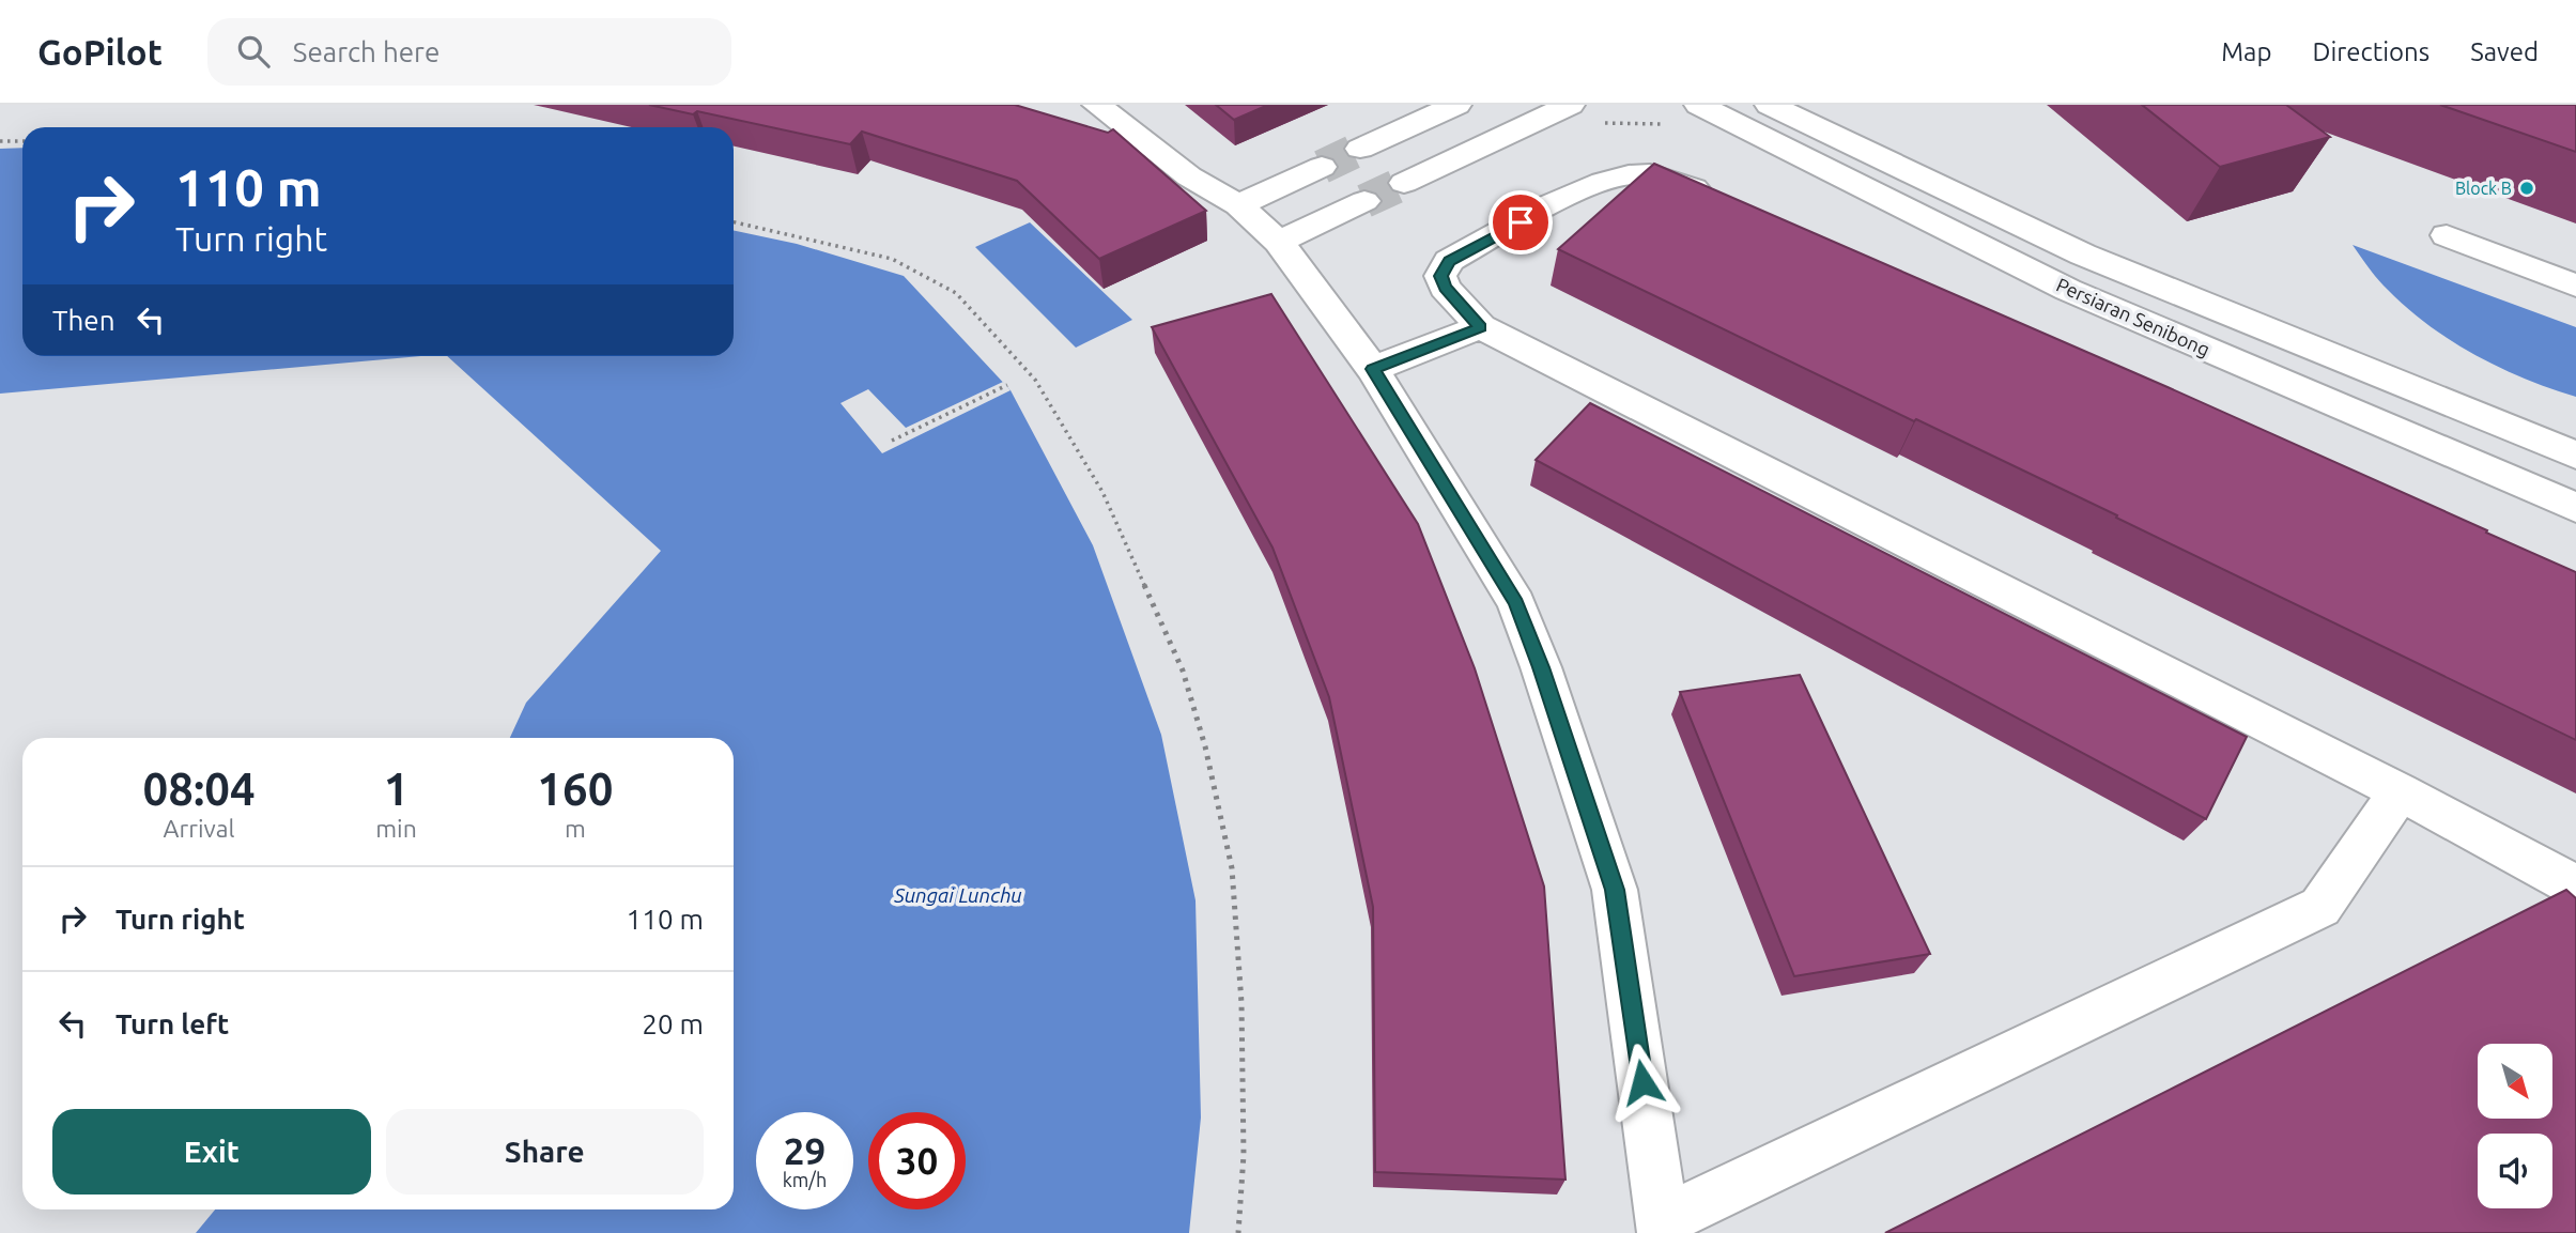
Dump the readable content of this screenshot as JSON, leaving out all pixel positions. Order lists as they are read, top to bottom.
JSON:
{
  "streets": {
    "street": ["Persiaran Senibong"]
  },
  "water": ["Sungai Lunchu"],
  "places": ["Block B"],
  "north": "bottom right",
  "page": {
    "header": "GoPilot",
    "search": "Search here",
    "nav": ["Map", "Directions", "Saved"],
    "turn": ["110 m", "Turn right"],
    "then": "Then",
    "eta": [
      "08:04",
      "Arrival",
      "1",
      "min",
      "160",
      "m"
    ],
    "list": [
      {
        "name": "Turn right",
        "value": "110 m"
      },
      {
        "name": "Turn left",
        "value": "20 m"
      }
    ],
    "buttons": ["Exit", "Share"],
    "speed": "29 km/h",
    "limit": "30"
  }
}
